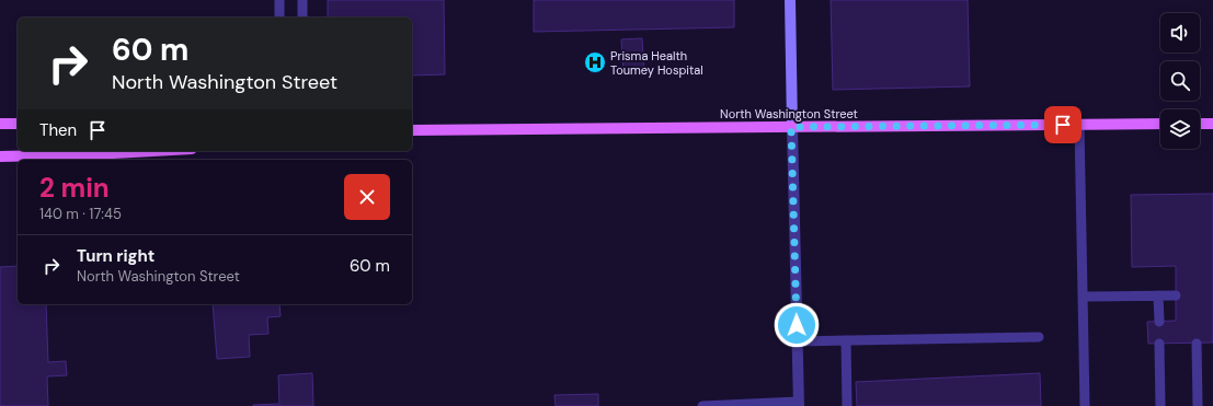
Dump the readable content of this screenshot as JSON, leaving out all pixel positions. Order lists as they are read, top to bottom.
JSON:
{
  "streets": {
    "main road": ["North Washington Street"]
  },
  "places": {
    "hospital": ["Prisma Health Toumey Hospital"]
  },
  "page": {
    "turn": ["60 m", "North Washington Street"],
    "then": "Then",
    "heading": ["2 min", "140 m · 17:45"],
    "list": [
      {
        "name": "Turn right",
        "note": "North Washington Street",
        "value": "60 m"
      }
    ]
  }
}
